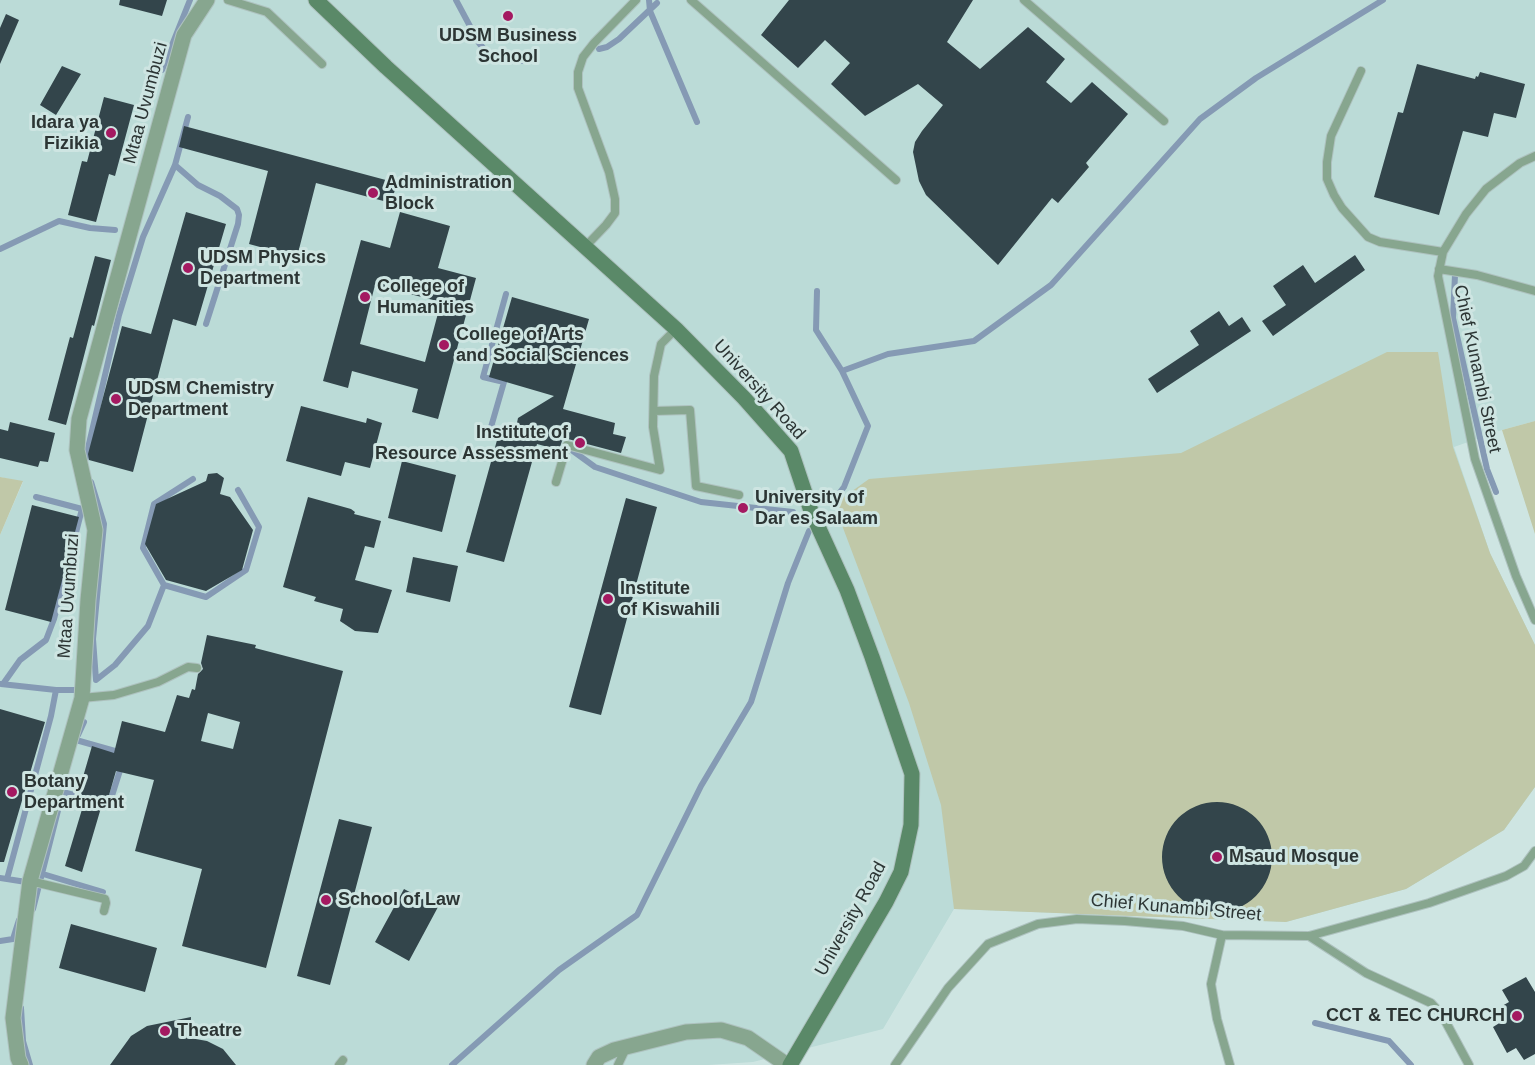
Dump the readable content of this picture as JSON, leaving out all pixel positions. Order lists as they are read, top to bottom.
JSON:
{
  "streets": {
    "street": ["Mtaa Uvumbuzi", "University Road"],
    "lane": ["Chief Kunambi Street"]
  },
  "places": [
    "UDSM Business School",
    "Idara ya Fizikia",
    "Administration Block",
    "UDSM Physics Department",
    "College of Humanities",
    "College of Arts and Social Sciences",
    "UDSM Chemistry Department",
    "Institute of Resource Assessment",
    "University of Dar es Salaam",
    "Institute of Kiswahili",
    "Botany Department",
    "Msaud Mosque",
    "School of Law",
    "CCT & TEC CHURCH",
    "Theatre"
  ]
}
